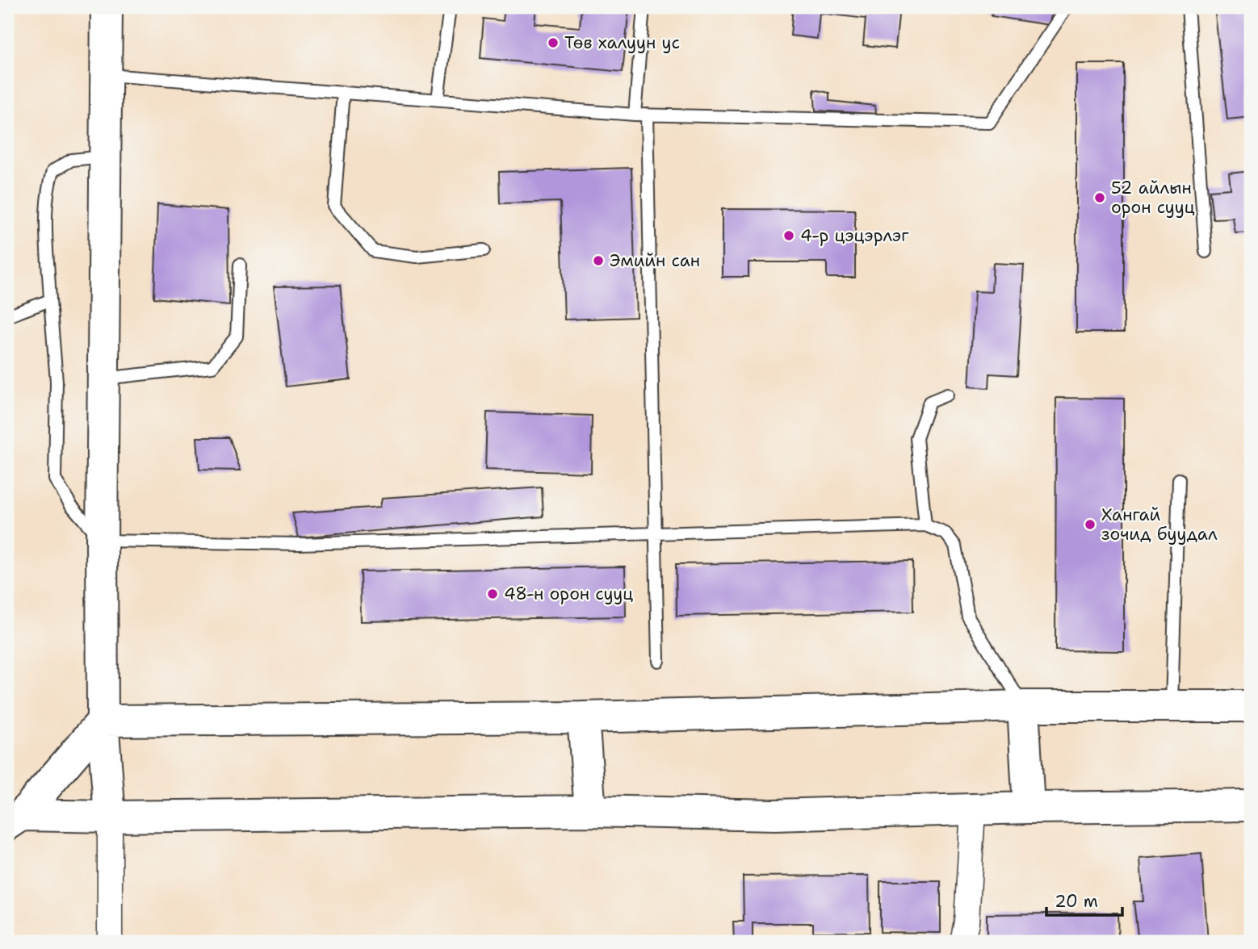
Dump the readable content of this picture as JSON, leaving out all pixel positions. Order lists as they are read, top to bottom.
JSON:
{
  "places": [
    "Төв халуун ус",
    "52 айлын орон сууц",
    "4-р цэцэрлэг",
    "Эмийн сан",
    "Хангай зочид буудал",
    "48-н орон сууц"
  ],
  "scale_bar": "20 m"
}
